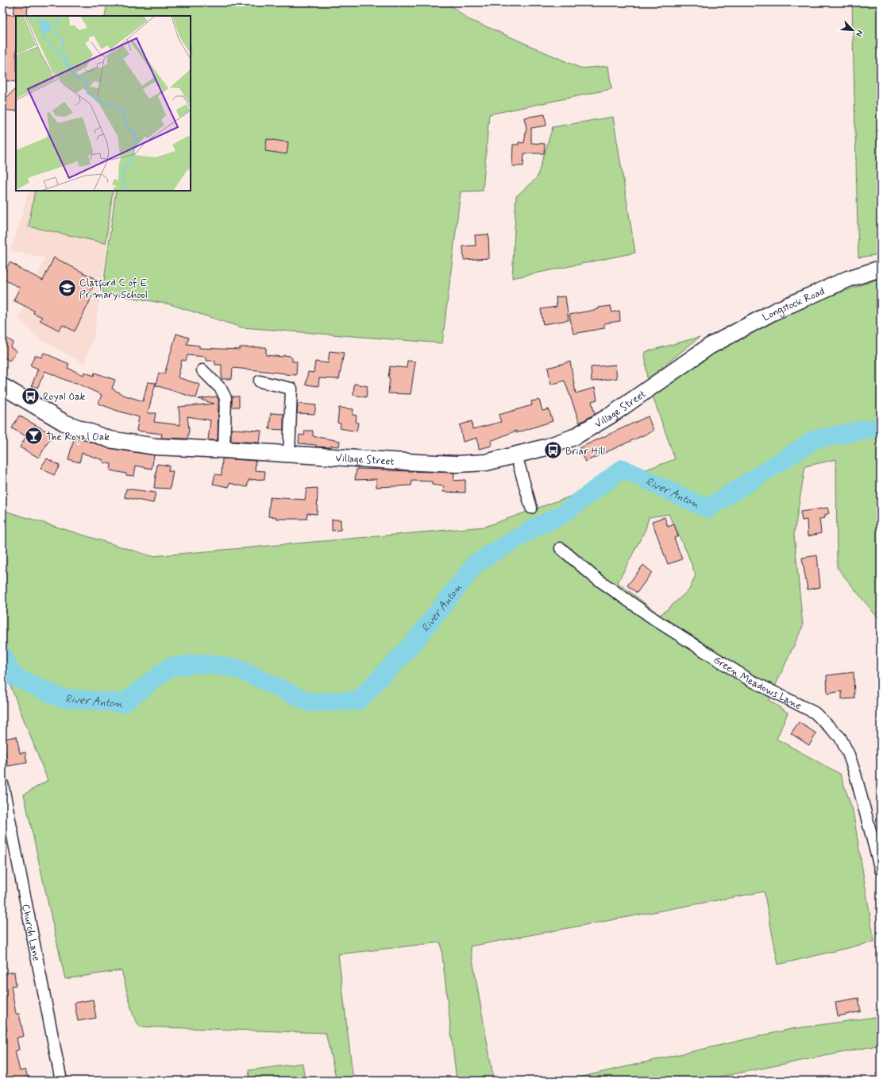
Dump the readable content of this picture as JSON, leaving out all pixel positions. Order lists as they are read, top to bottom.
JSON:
{
  "streets": {
    "street": [
      "Longstock Road",
      "Village Street",
      "Green Meadows Lane",
      "Church Lane"
    ]
  },
  "crossings": [
    ["Longstock Road", "Village Street"]
  ],
  "water": ["River Anton"],
  "places": {
    "school or university": ["Clatford C of E Primary School"],
    "bus stop": ["Royal Oak", "Briar Hill"],
    "bar": ["The Royal Oak"]
  },
  "north": "bottom right"
}
